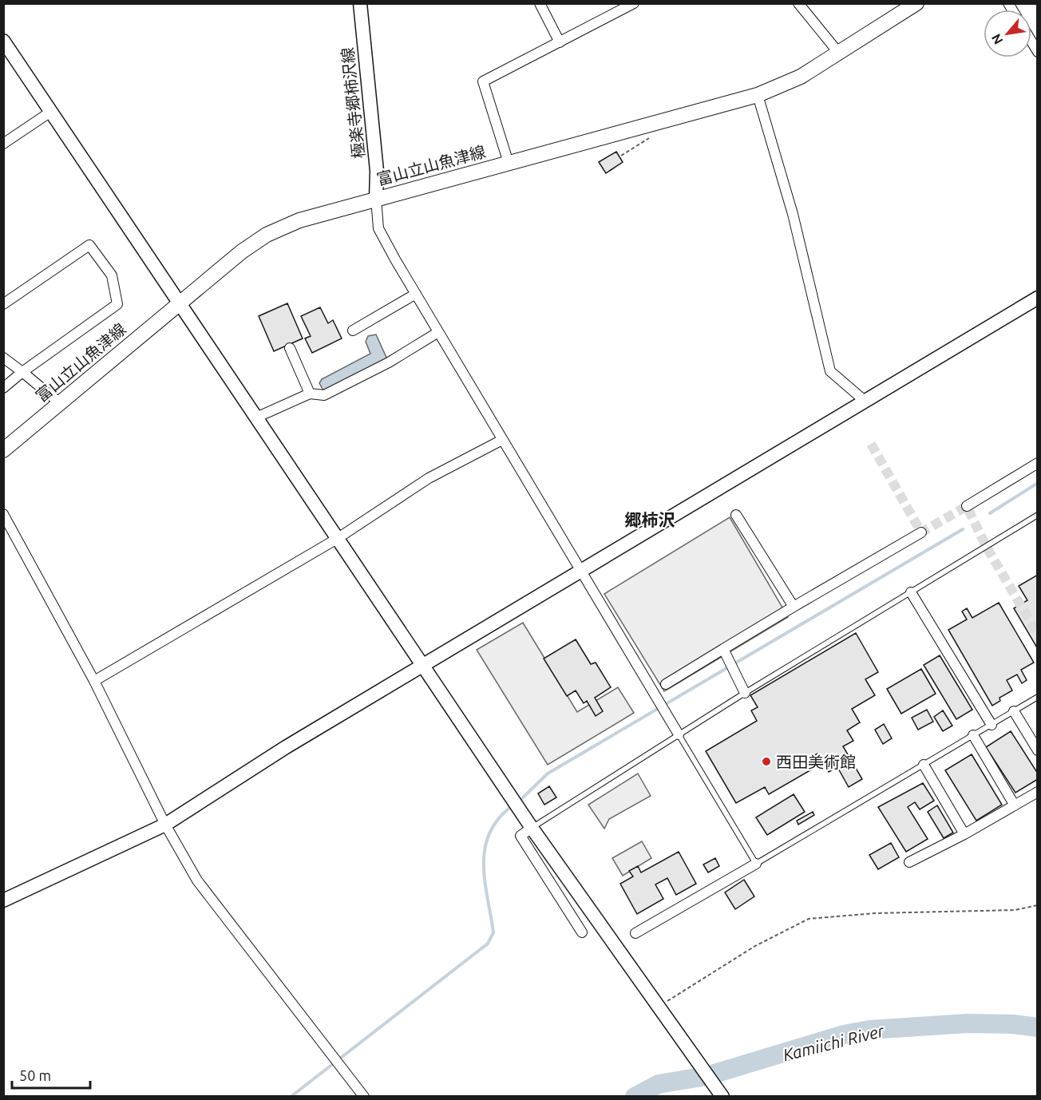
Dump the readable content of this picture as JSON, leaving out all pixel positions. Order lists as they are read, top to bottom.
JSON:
{
  "streets": {
    "main road": ["富山立山魚津線"],
    "street": ["極楽寺郷柿沢線"]
  },
  "crossings": [
    ["極楽寺郷柿沢線", "富山立山魚津線"]
  ],
  "districts": ["郷柿沢"],
  "water": ["Kamiichi River"],
  "places": ["西田美術館"],
  "scale_bar": "50 m",
  "north": "bottom left"
}
